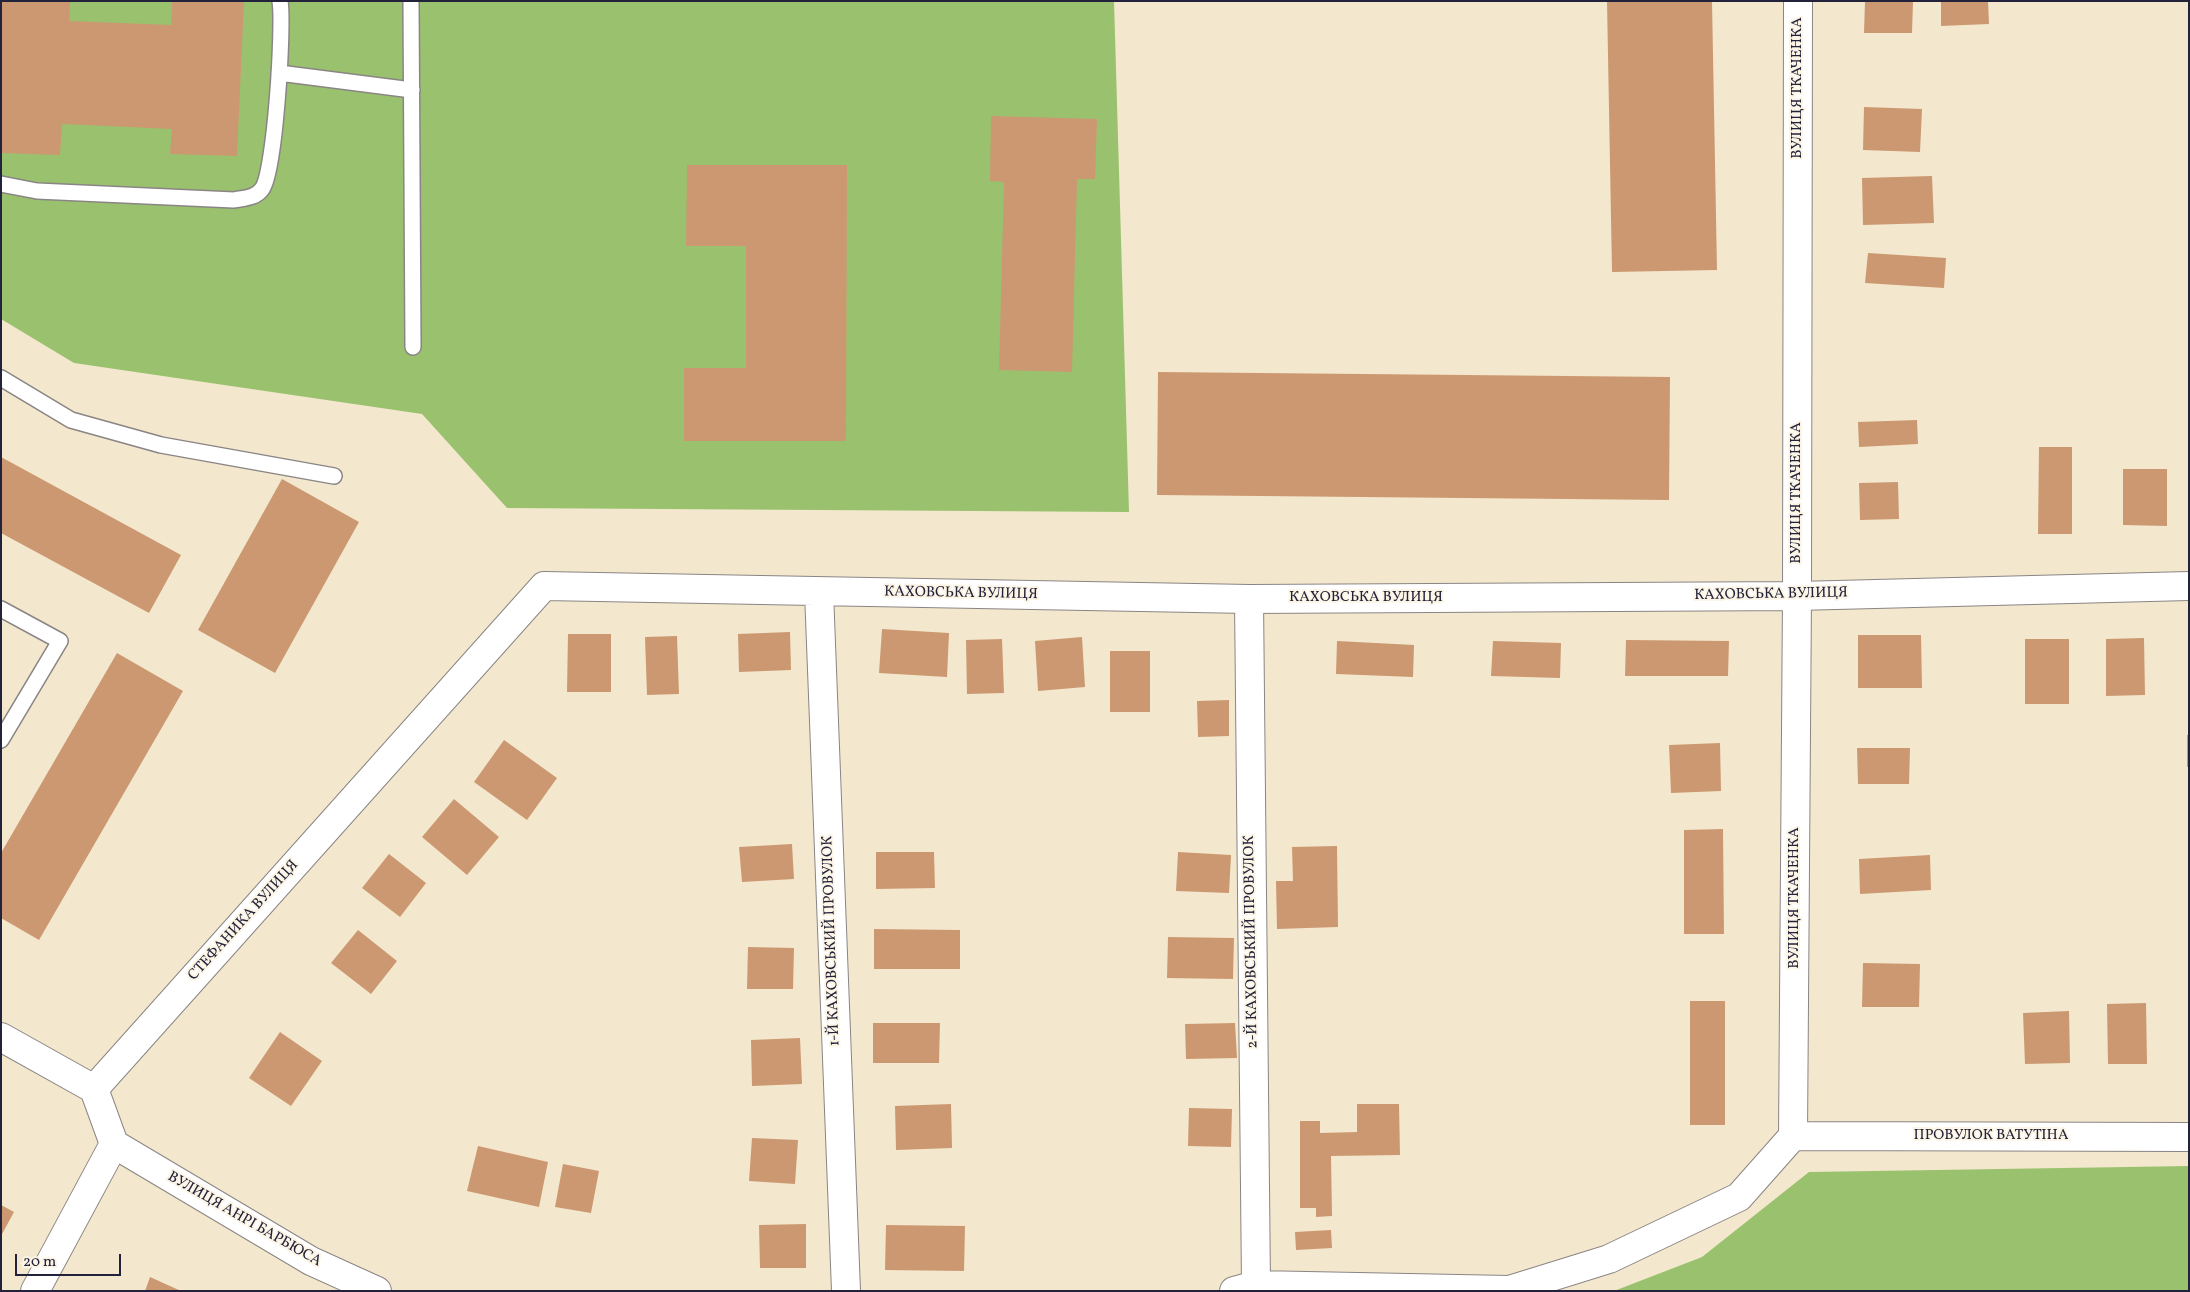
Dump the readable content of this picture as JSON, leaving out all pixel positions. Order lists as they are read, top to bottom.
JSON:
{
  "streets": {
    "street": [
      "ВУЛИЦЯ ТКАЧЕНКА",
      "КАХОВСЬКА ВУЛИЦЯ",
      "СТЕФАНИКА ВУЛИЦЯ",
      "1-Й КАХОВСЬКИЙ ПРОВУЛОК",
      "2-Й КАХОВСЬКИЙ ПРОВУЛОК",
      "ПРОВУЛОК ВАТУТІНА",
      "ВУЛИЦЯ АНРІ БАРБЮСА"
    ]
  },
  "crossings": [
    ["ВУЛИЦЯ ТКАЧЕНКА", "КАХОВСЬКА ВУЛИЦЯ"],
    ["ВУЛИЦЯ ТКАЧЕНКА", "ПРОВУЛОК ВАТУТІНА"],
    ["КАХОВСЬКА ВУЛИЦЯ", "СТЕФАНИКА ВУЛИЦЯ"],
    ["КАХОВСЬКА ВУЛИЦЯ", "1-Й КАХОВСЬКИЙ ПРОВУЛОК"],
    ["КАХОВСЬКА ВУЛИЦЯ", "2-Й КАХОВСЬКИЙ ПРОВУЛОК"]
  ],
  "scale_bar": "20 m"
}
